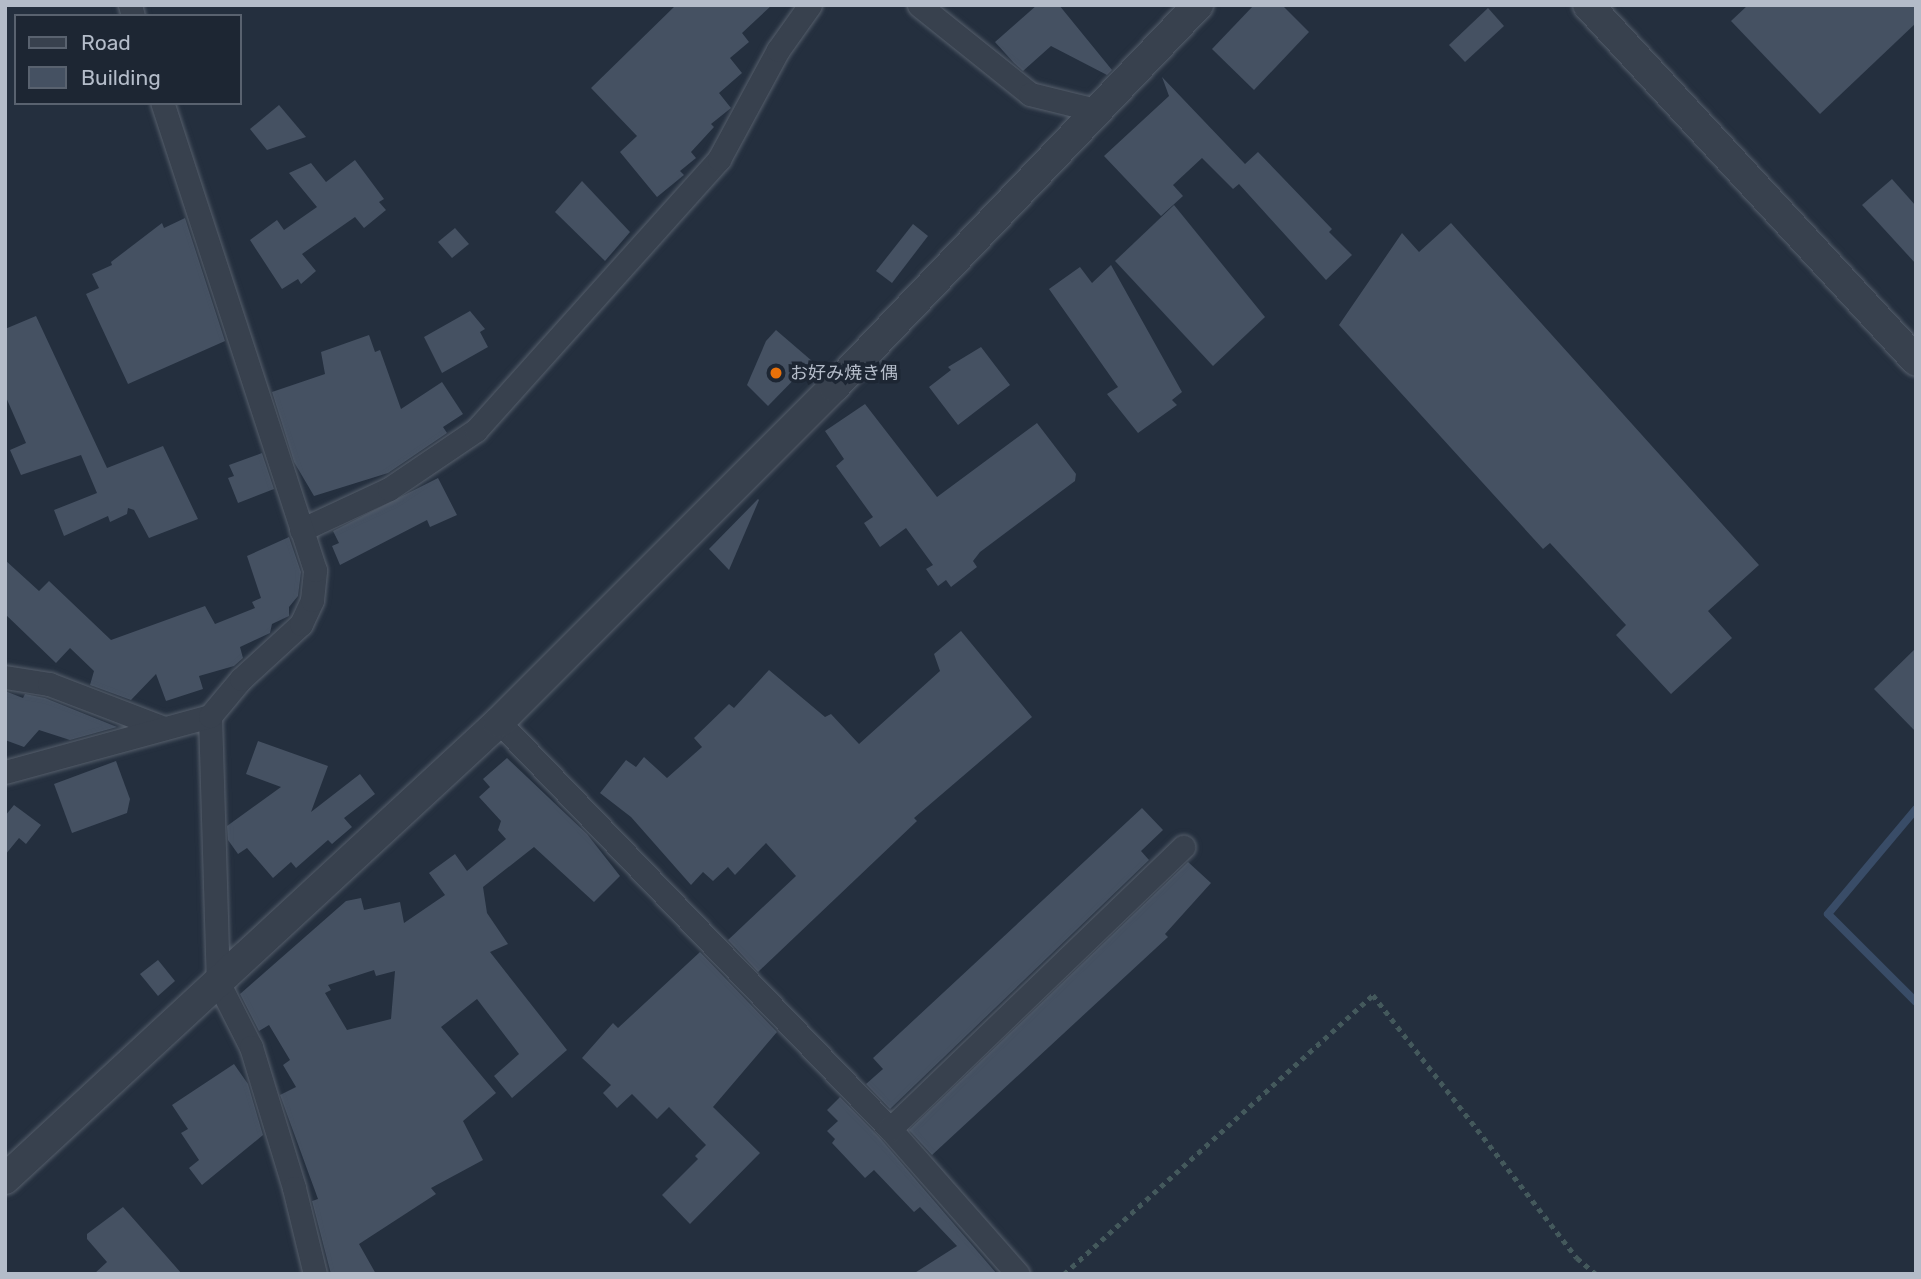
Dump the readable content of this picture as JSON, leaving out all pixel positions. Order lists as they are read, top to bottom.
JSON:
{
  "places": ["お好み焼き偶"],
  "legend": ["Road", "Building"]
}
